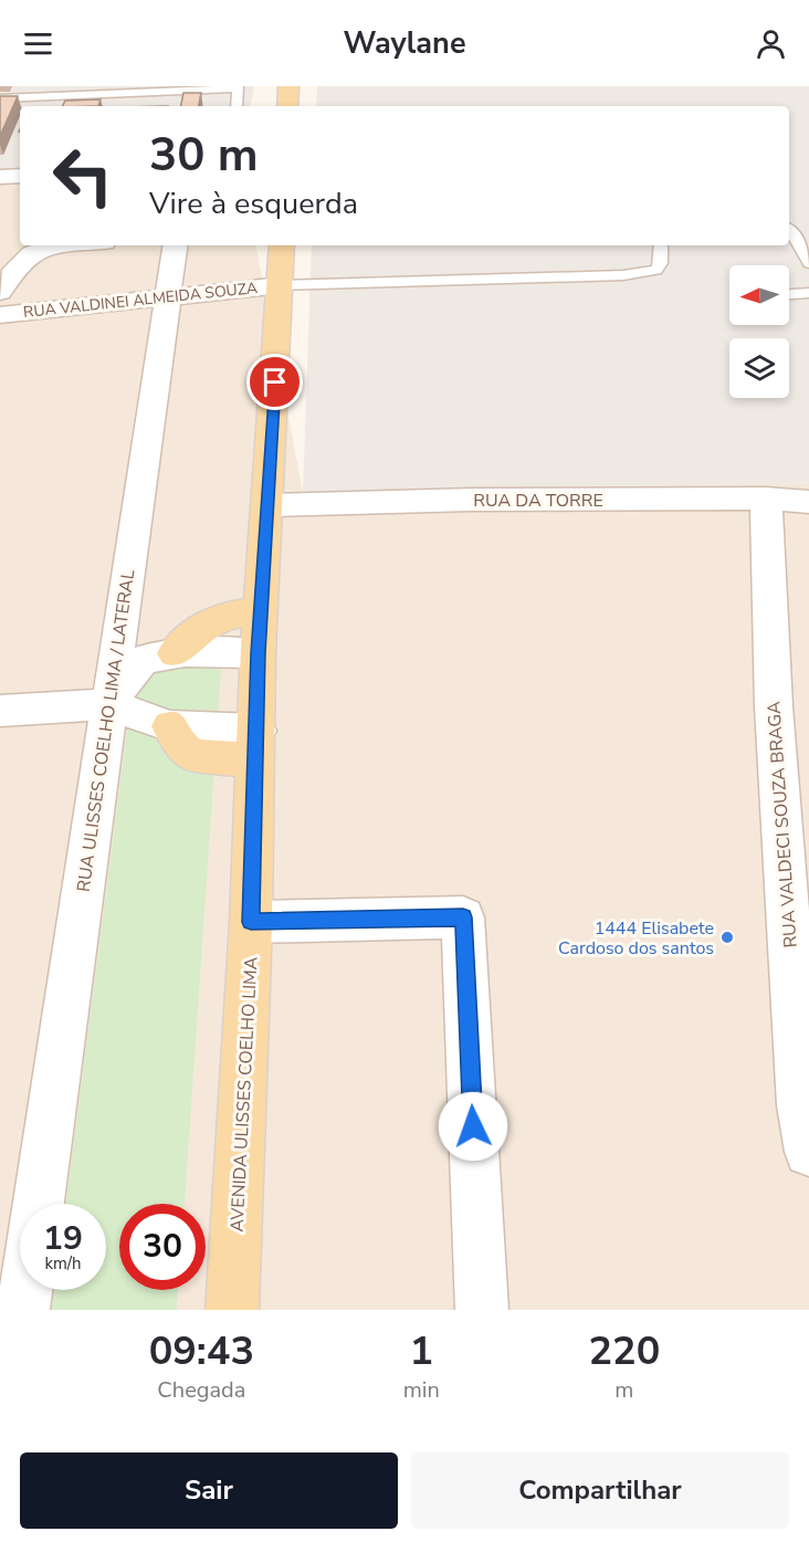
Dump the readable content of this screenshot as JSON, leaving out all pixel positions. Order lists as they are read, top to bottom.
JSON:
{
  "streets": {
    "main road": ["AVENIDA ULISSES COELHO LIMA"],
    "street": [
      "RUA VALDINEI ALMEIDA SOUZA",
      "RUA DA TORRE",
      "RUA ULISSES COELHO LIMA / LATERAL",
      "RUA VALDECI SOUZA BRAGA"
    ]
  },
  "crossings": [
    ["RUA VALDINEI ALMEIDA SOUZA", "RUA ULISSES COELHO LIMA / LATERAL"],
    ["RUA VALDINEI ALMEIDA SOUZA", "AVENIDA ULISSES COELHO LIMA"],
    ["RUA DA TORRE", "RUA VALDECI SOUZA BRAGA"],
    ["RUA DA TORRE", "AVENIDA ULISSES COELHO LIMA"]
  ],
  "places": ["1444 Elisabete Cardoso dos santos"],
  "north": "left",
  "page": {
    "header": "Waylane",
    "turn": ["30 m", "Vire à esquerda"],
    "speed": "19 km/h",
    "limit": "30",
    "eta": [
      "09:43",
      "Chegada",
      "1",
      "min",
      "220",
      "m"
    ],
    "buttons": ["Sair", "Compartilhar"]
  }
}
